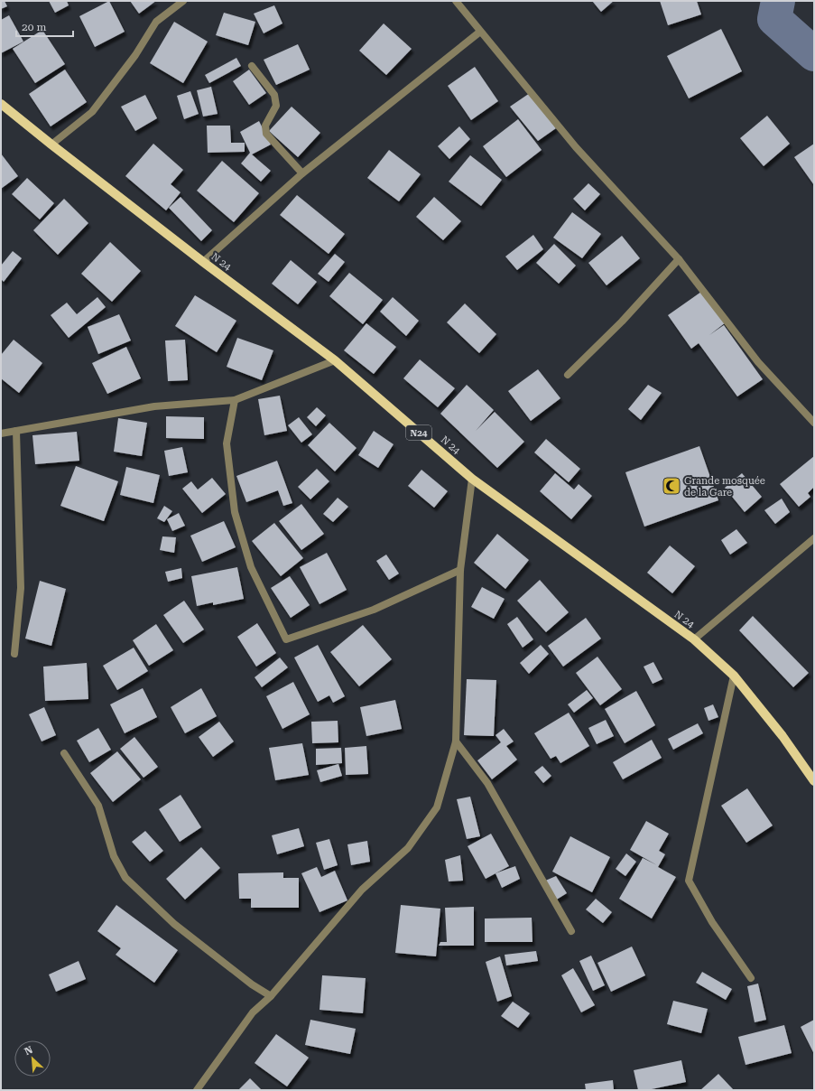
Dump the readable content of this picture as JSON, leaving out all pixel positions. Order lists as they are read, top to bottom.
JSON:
{
  "streets": {
    "main road": ["N 24", "N24"]
  },
  "places": {
    "mosque": ["Grande mosquée de la Gare"]
  },
  "scale_bar": "20 m",
  "north": "top left"
}
